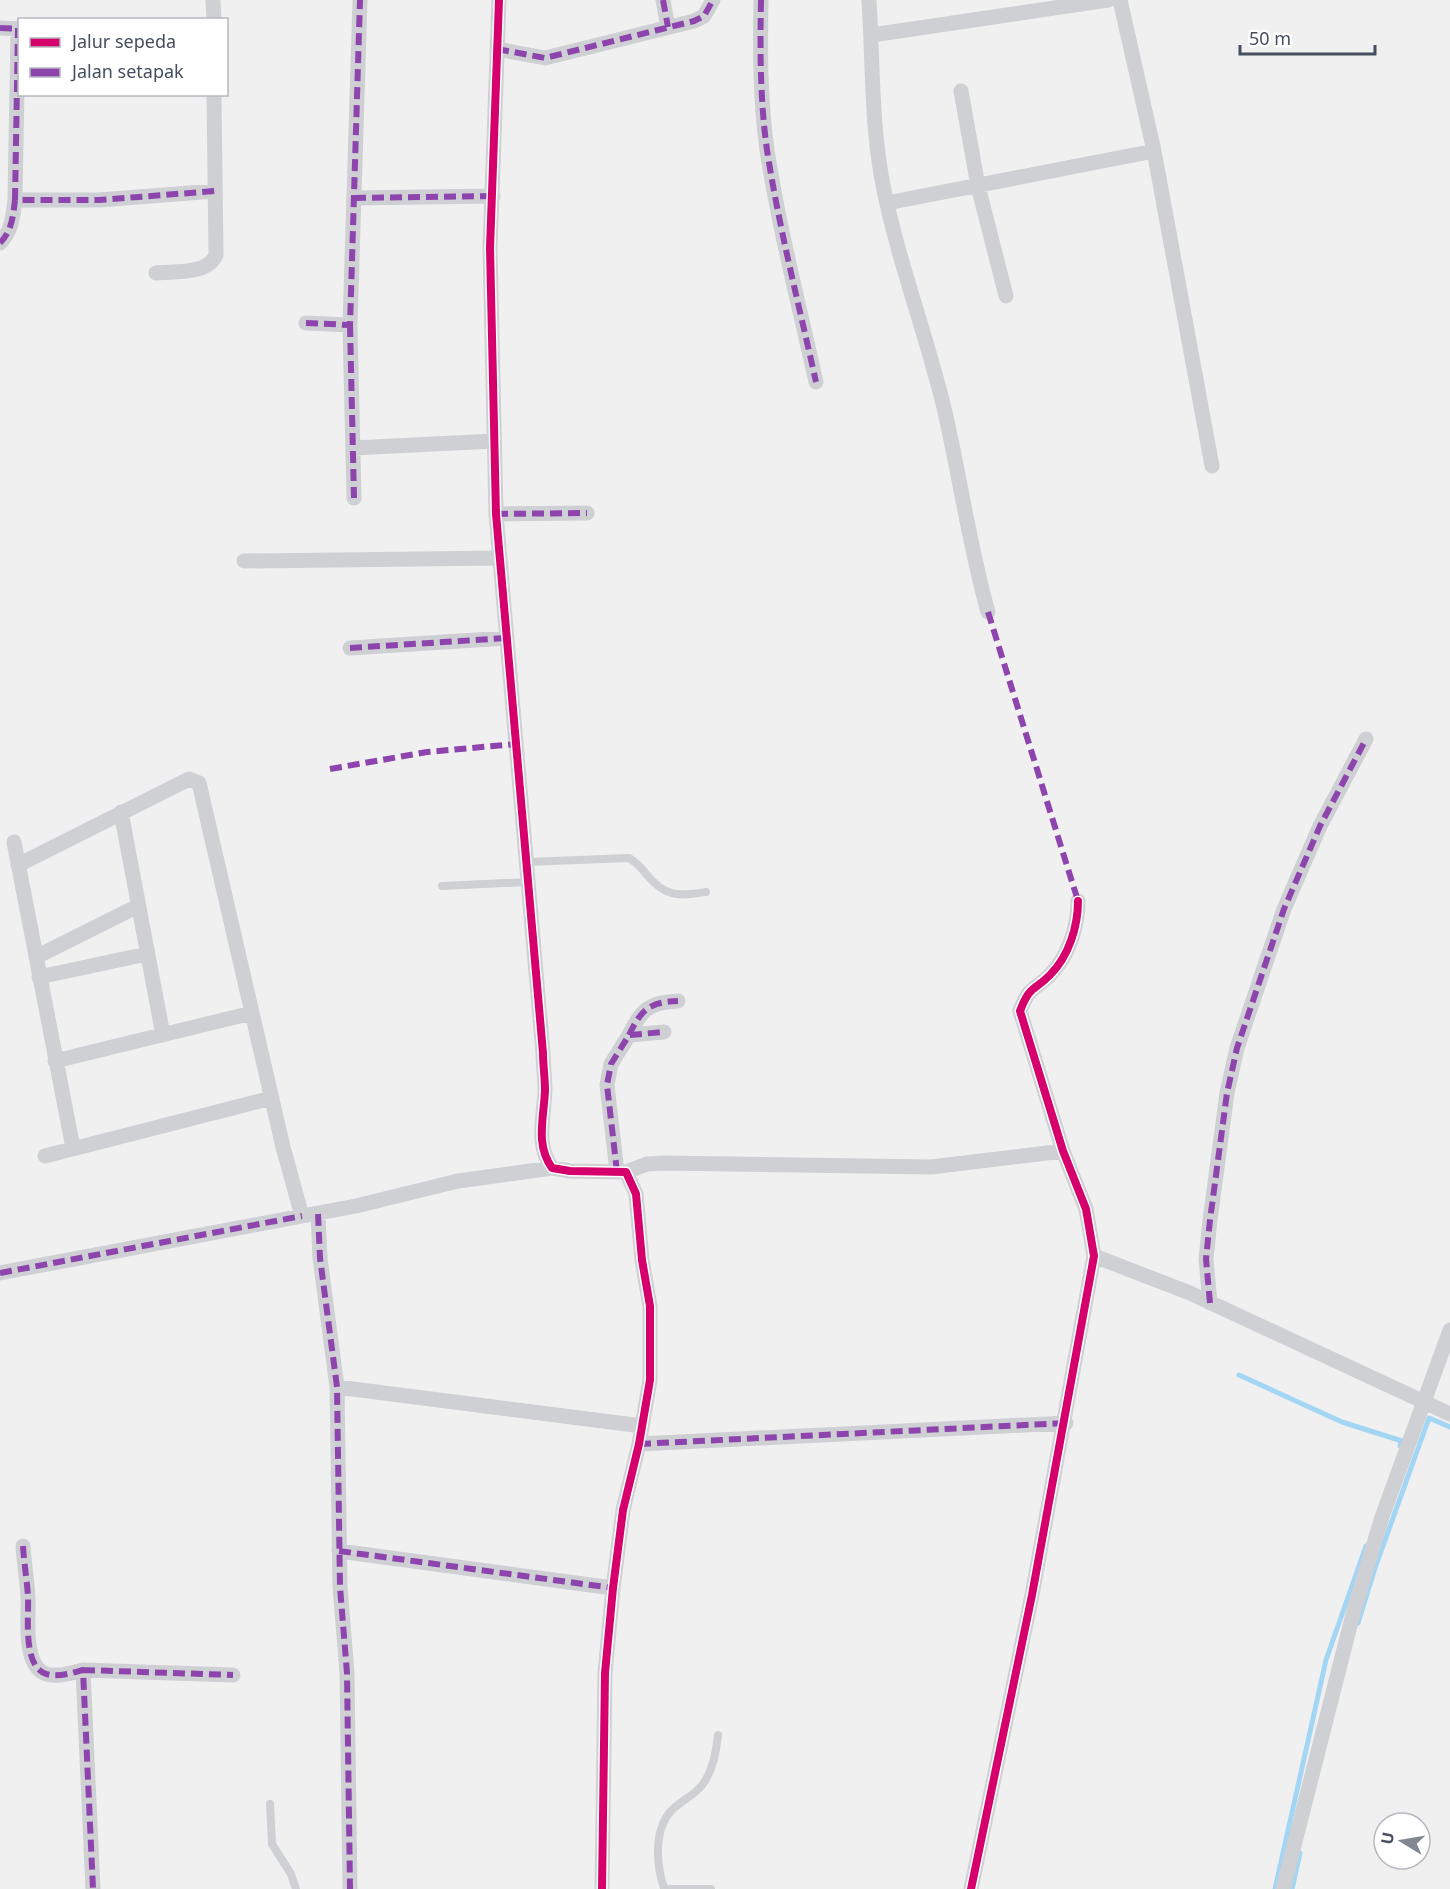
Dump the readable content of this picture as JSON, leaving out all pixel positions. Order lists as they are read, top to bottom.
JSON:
{
  "legend": ["Jalur sepeda", "Jalan setapak"],
  "scale_bar": "50 m",
  "north": "left"
}
